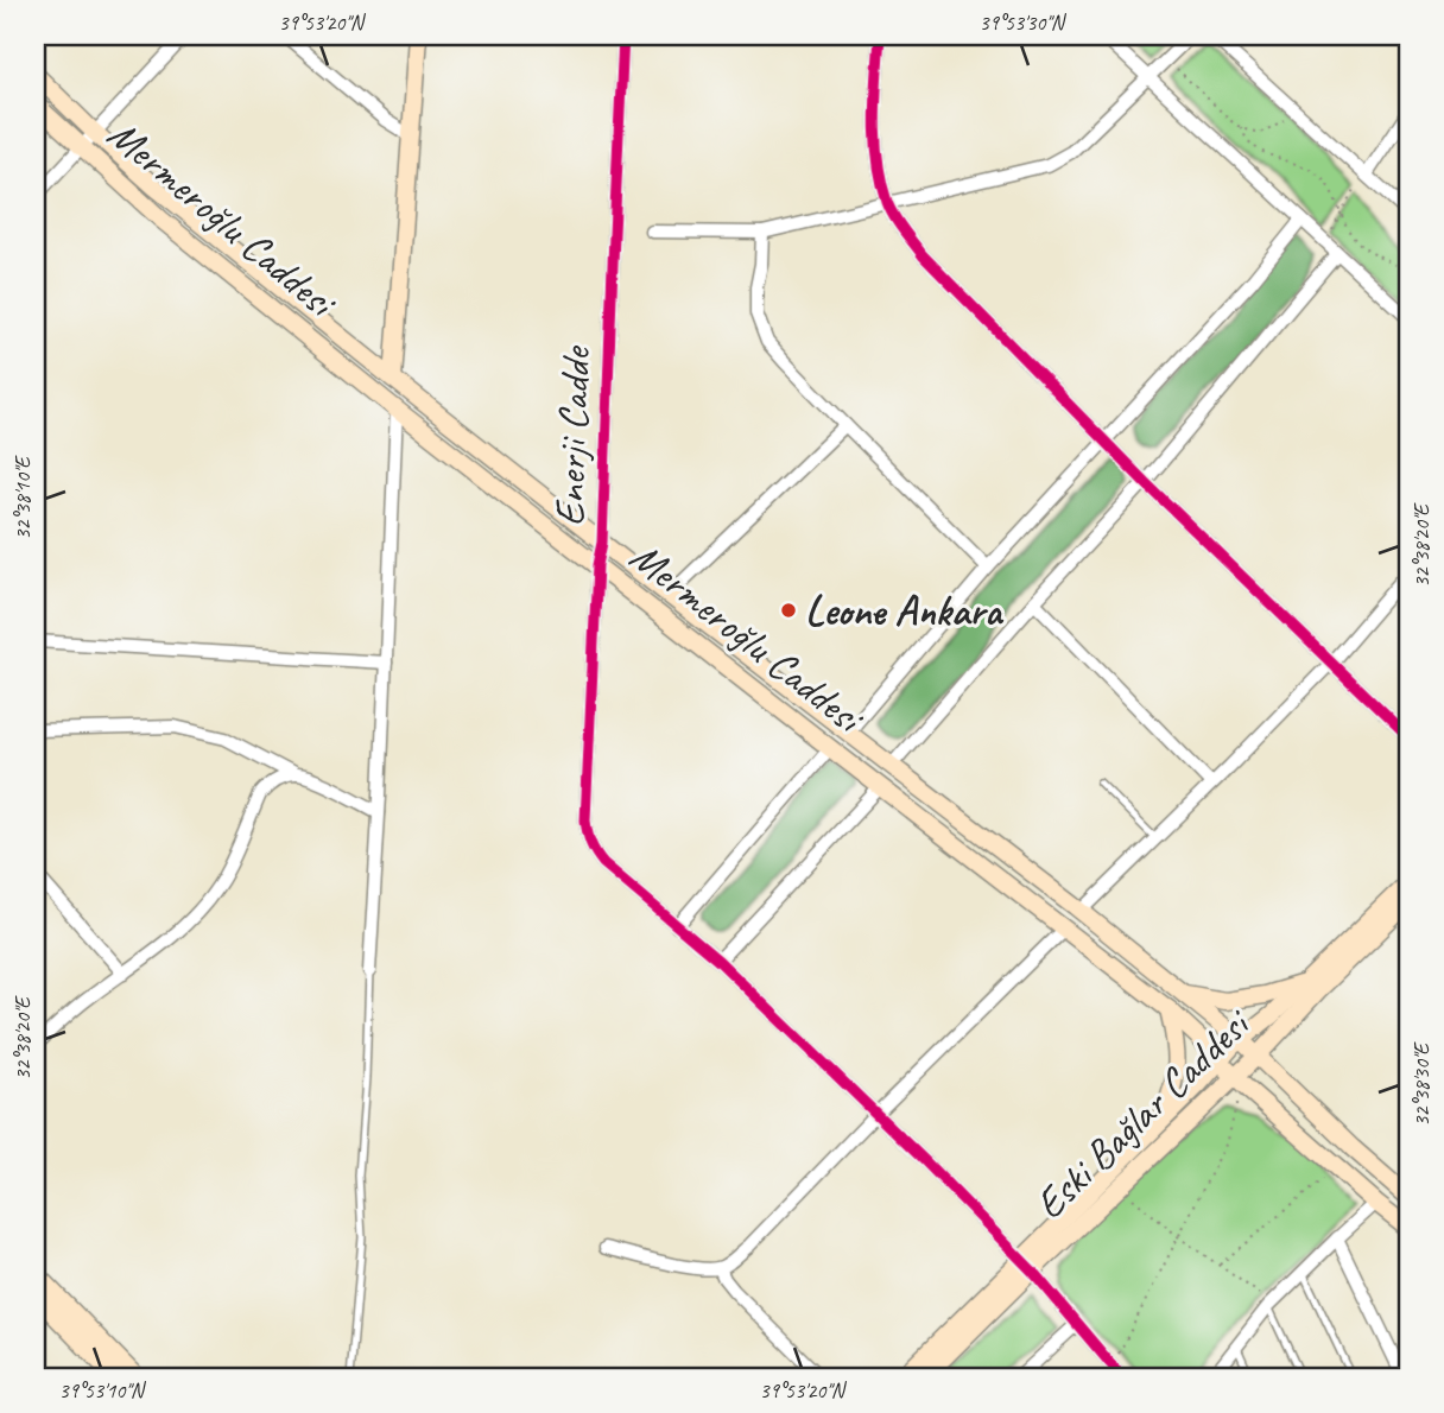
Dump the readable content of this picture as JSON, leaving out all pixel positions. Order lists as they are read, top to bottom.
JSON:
{
  "streets": {
    "main road": ["Mermeroğlu Caddesi", "Eski Bağlar Caddesi"],
    "street": ["Enerji Cadde"]
  },
  "crossings": [
    ["Mermeroğlu Caddesi", "Enerji Cadde"],
    ["Mermeroğlu Caddesi", "Eski Bağlar Caddesi"]
  ],
  "places": ["Leone Ankara"],
  "coordinates": [
    "39°53'20\"N",
    "39°53'30\"N",
    "32°38'10\"E",
    "32°38'20\"E",
    "32°38'30\"E",
    "39°53'10\"N"
  ]
}
